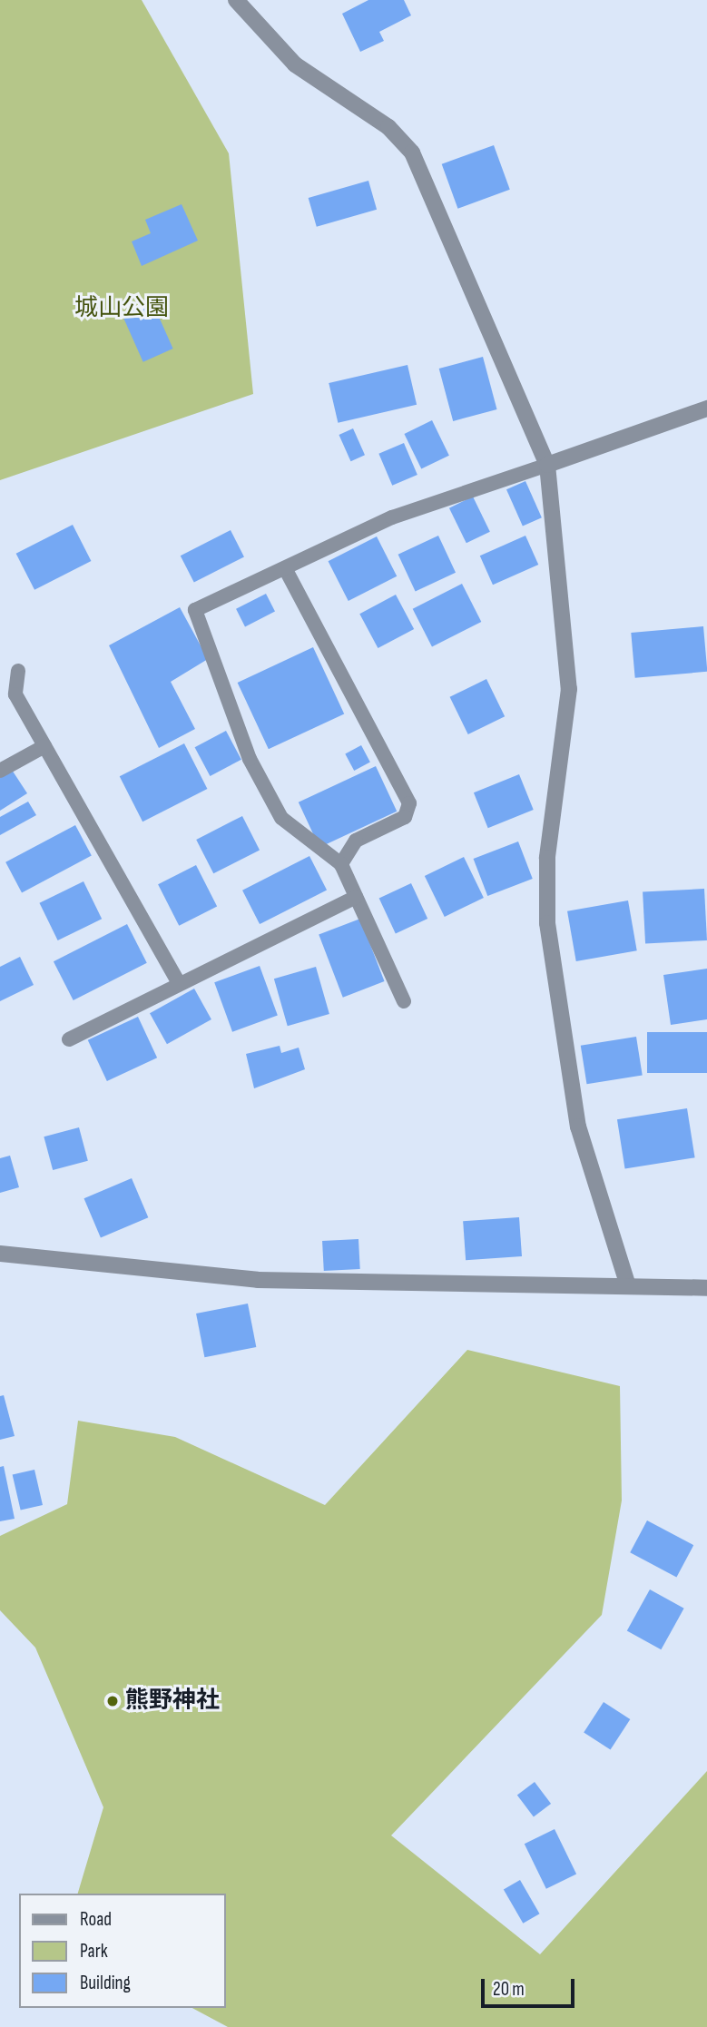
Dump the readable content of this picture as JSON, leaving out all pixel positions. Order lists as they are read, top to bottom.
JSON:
{
  "parks": ["城山公園"],
  "places": ["熊野神社"],
  "legend": ["Road", "Park", "Building"],
  "scale_bar": "20 m"
}
